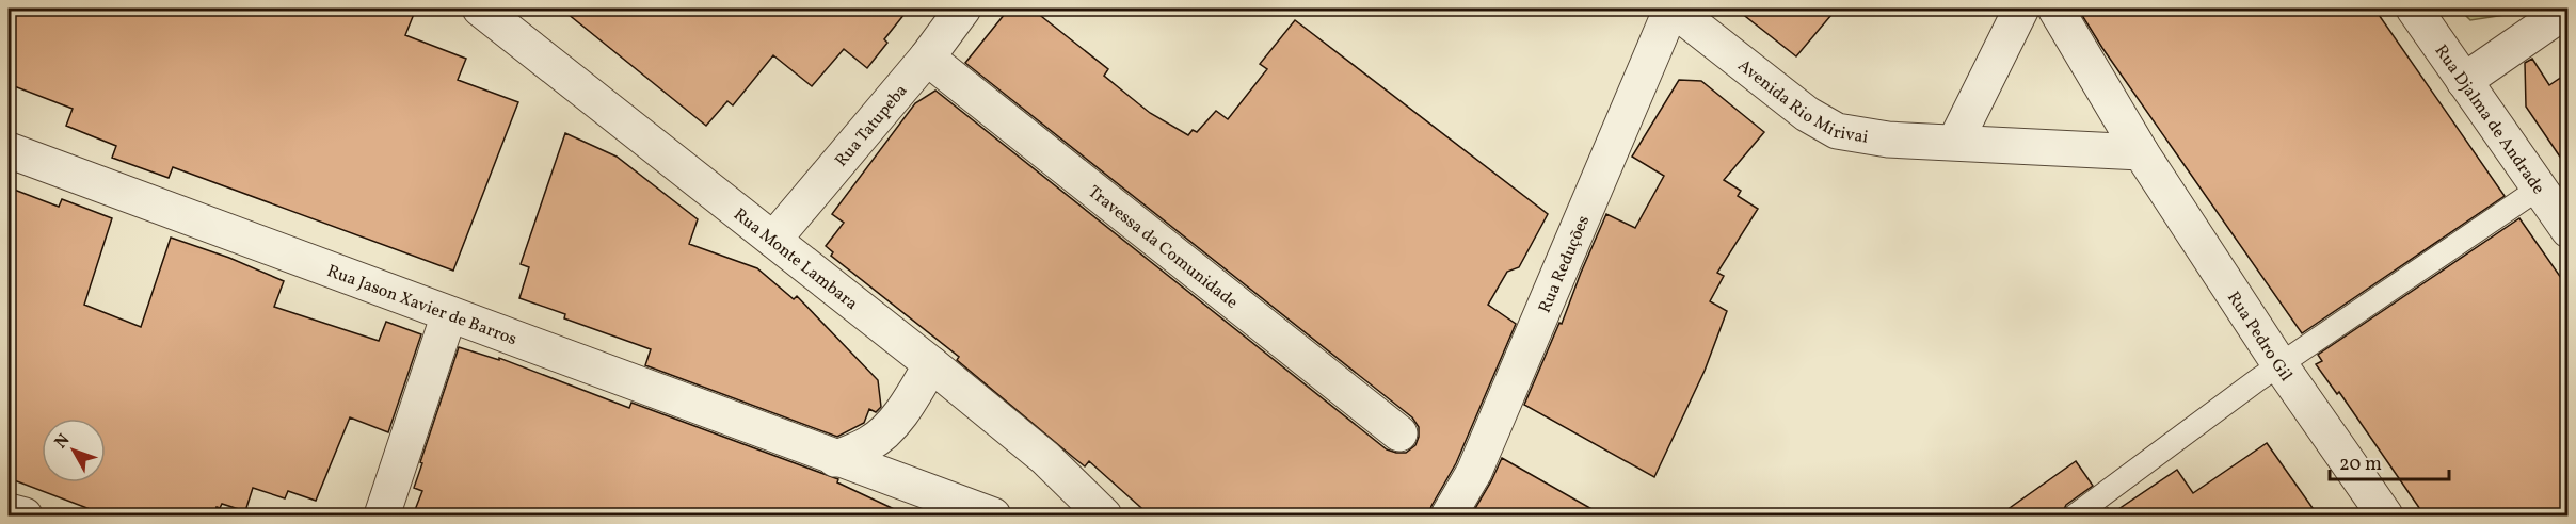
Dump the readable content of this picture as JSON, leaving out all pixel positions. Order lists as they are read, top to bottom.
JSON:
{
  "streets": {
    "street": [
      "Avenida Rio Mirivai",
      "Rua Djalma de Andrade",
      "Rua Tatupeba",
      "Travessa da Comunidade",
      "Rua Monte Lambara",
      "Rua Reduções",
      "Rua Jason Xavier de Barros",
      "Rua Pedro Gil"
    ]
  },
  "crossings": [
    ["Avenida Rio Mirivai", "Rua Reduções"],
    ["Rua Tatupeba", "Travessa da Comunidade"],
    ["Rua Tatupeba", "Rua Monte Lambara"]
  ],
  "scale_bar": "20 m",
  "north": "top left"
}
